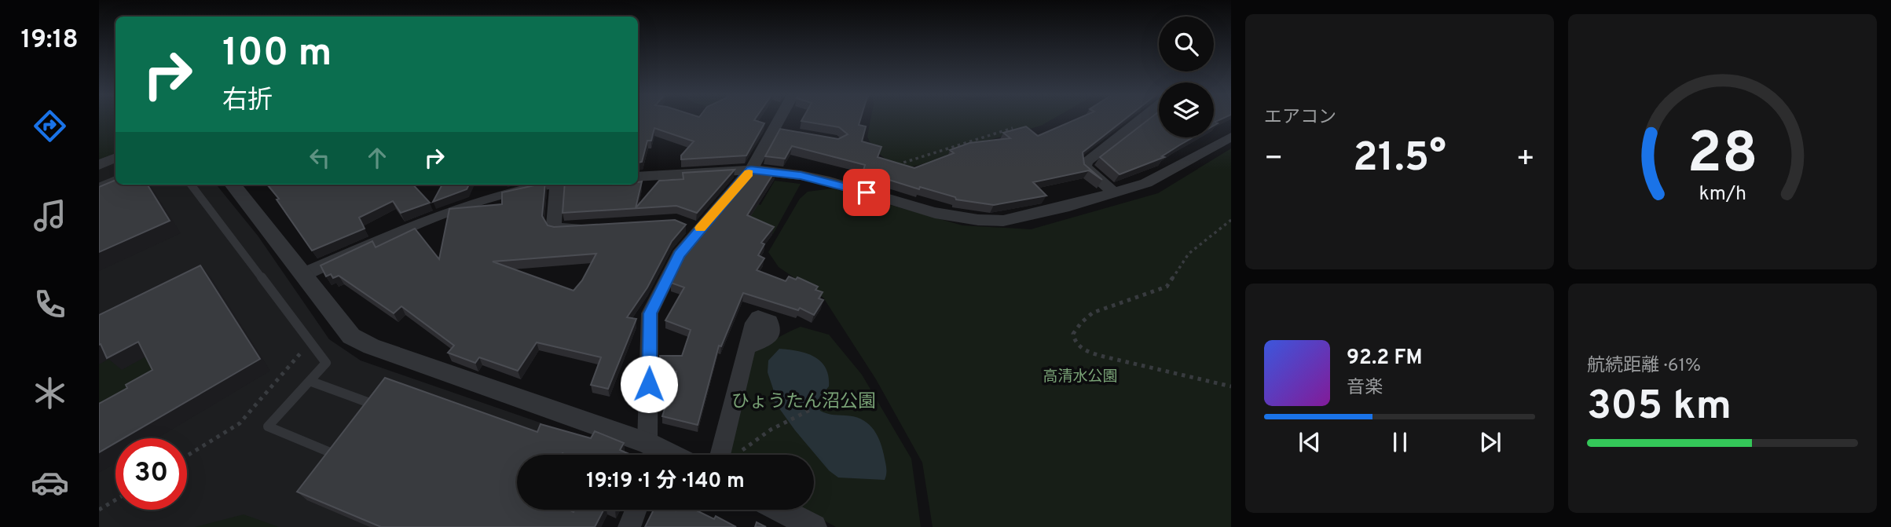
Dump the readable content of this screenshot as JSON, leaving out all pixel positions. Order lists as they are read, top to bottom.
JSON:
{
  "parks": ["高清水公園", "ひょうたん沼公園"],
  "page": {
    "tabs": "19:18",
    "tile": [
      "エアコン",
      ["航続距離 · 61%", "305 km"]
    ],
    "turn": ["100 m", "右折"],
    "heat": ["−", "21.5°", "+"],
    "song": ["92.2 FM", "音楽"],
    "limit": "30",
    "trip": "19:19 · 1 分 · 140 m",
    "gauge": ["28", "km/h"]
  }
}
